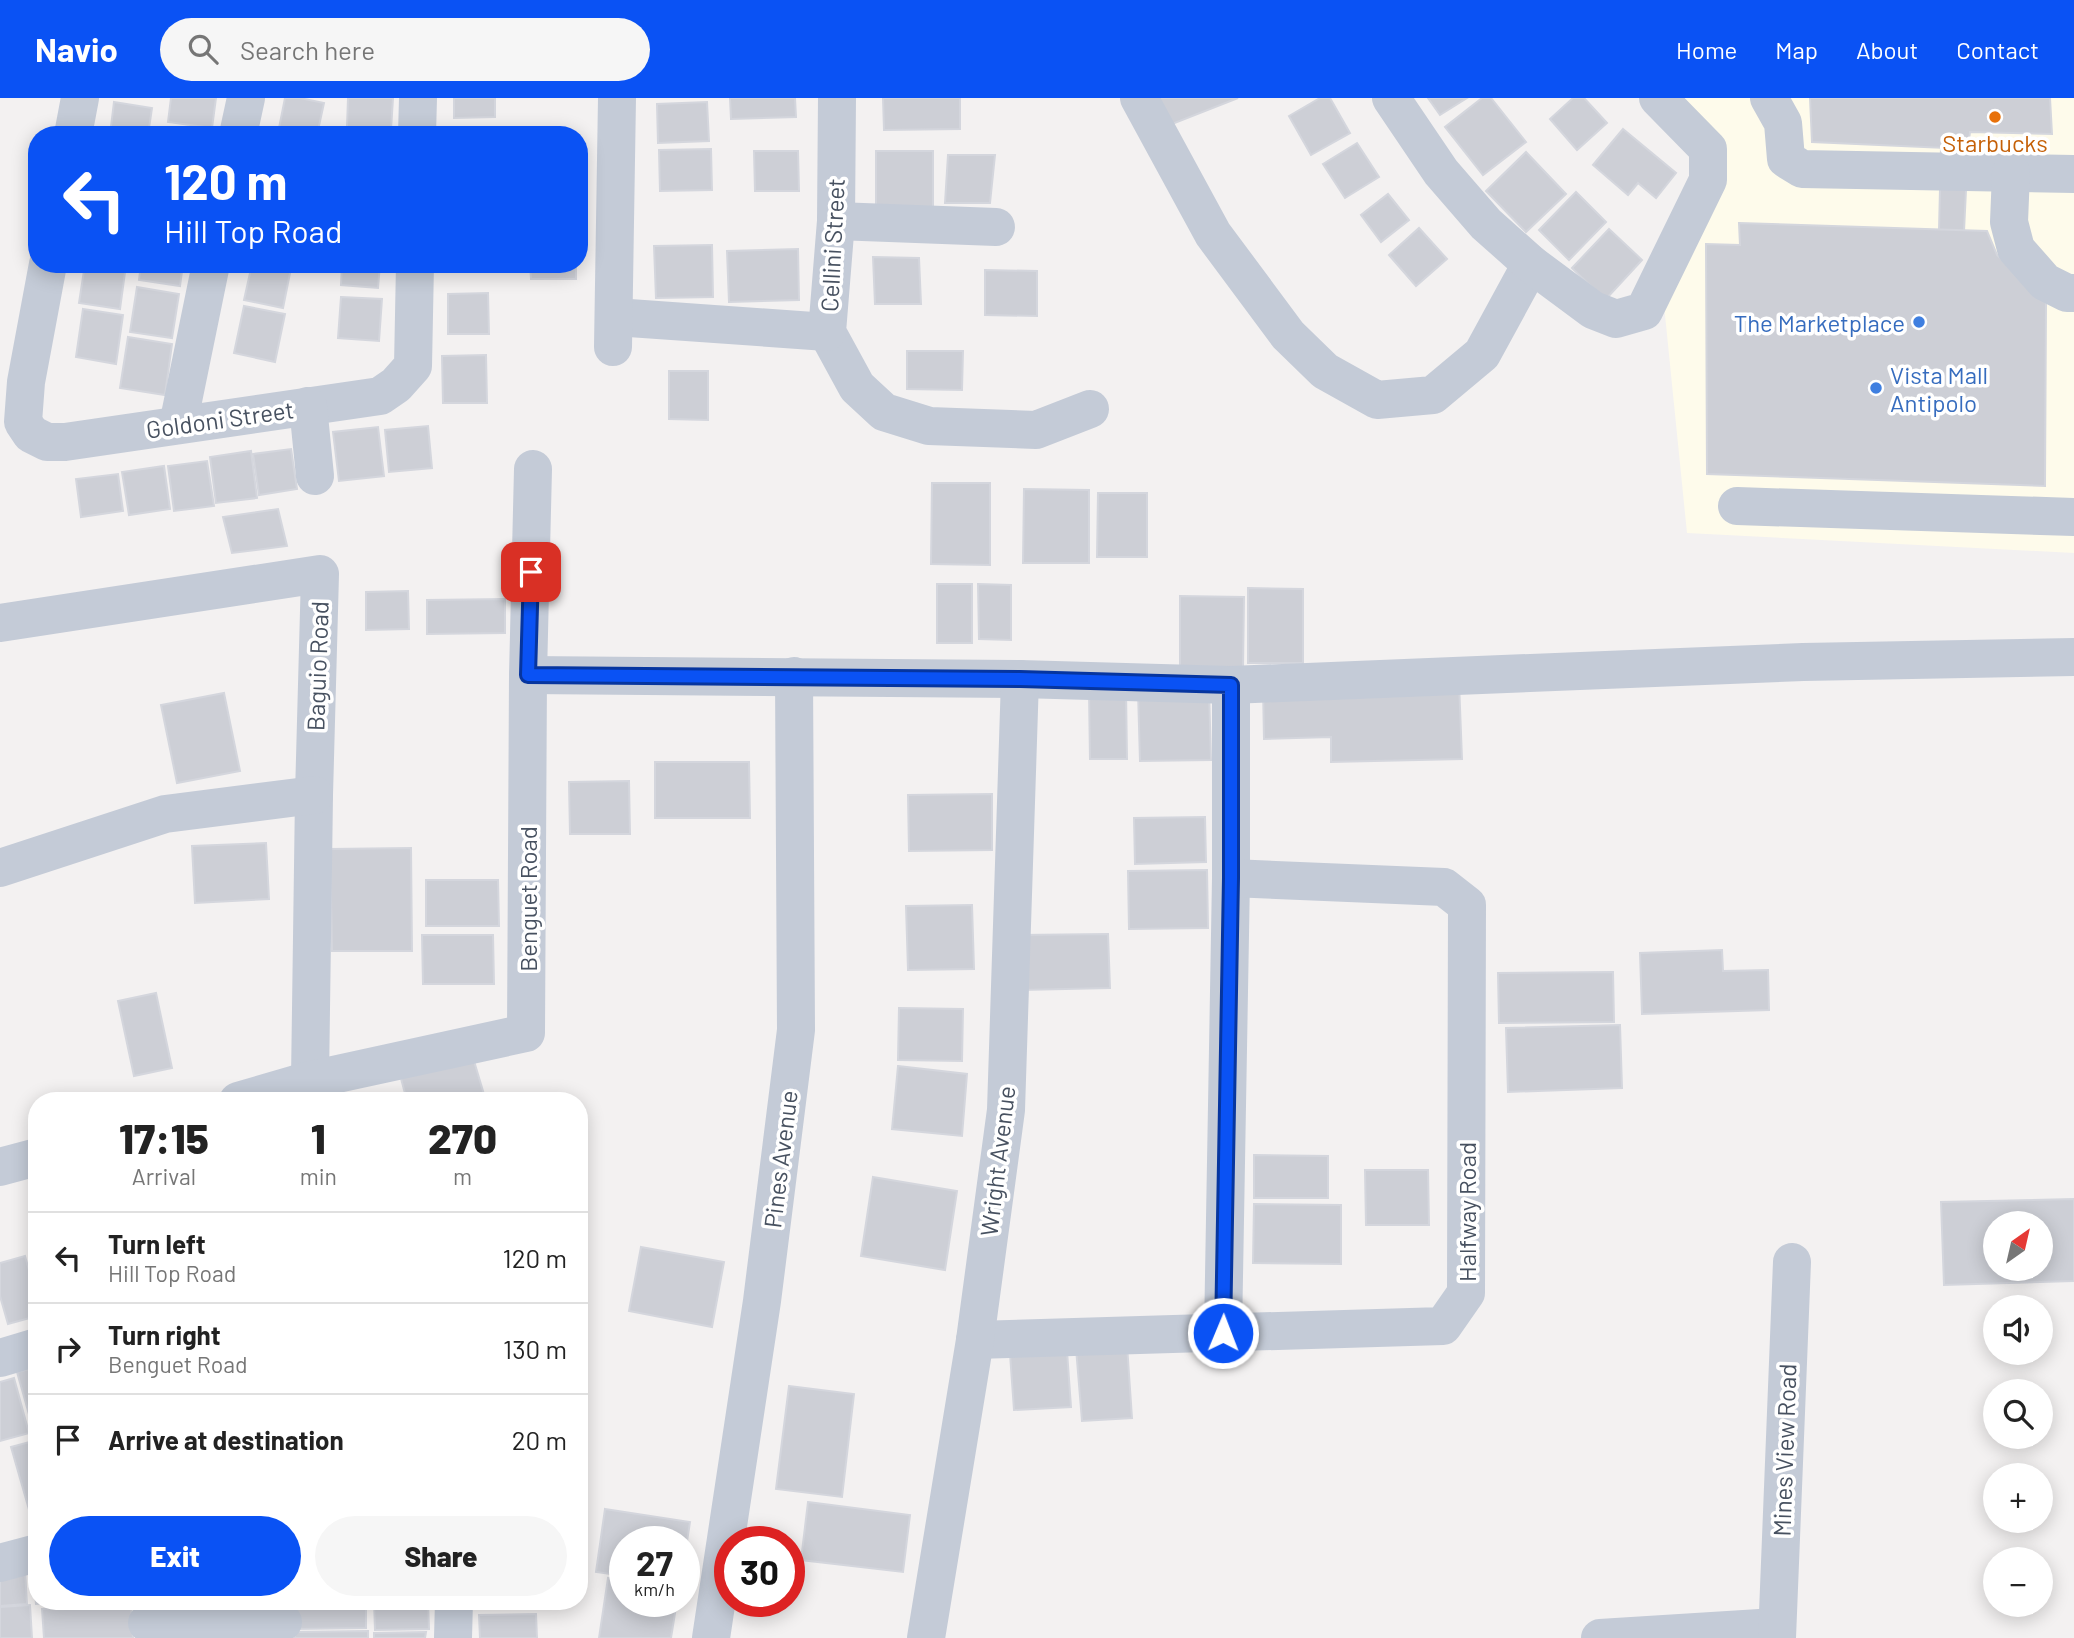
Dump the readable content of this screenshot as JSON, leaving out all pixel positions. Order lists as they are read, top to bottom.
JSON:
{
  "streets": {
    "street": [
      "Cellini Street",
      "Goldoni Street",
      "Baguio Road",
      "Benguet Road",
      "Pines Avenue",
      "Wright Avenue",
      "Halfway Road",
      "Mines View Road"
    ]
  },
  "crossings": [
    ["Baguio Road", "Benguet Road"],
    ["Wright Avenue", "Halfway Road"]
  ],
  "places": ["Starbucks", "The Marketplace", "Vista Mall Antipolo"],
  "north": "top right",
  "page": {
    "header": "Navio",
    "search": "Search here",
    "nav": [
      "Home",
      "Map",
      "About",
      "Contact"
    ],
    "turn": ["120 m", "Hill Top Road"],
    "eta": [
      "17:15",
      "Arrival",
      "1",
      "min",
      "270",
      "m"
    ],
    "map_buttons": ["+", "−"],
    "list": [
      {
        "name": "Turn left",
        "note": "Hill Top Road",
        "value": "120 m"
      },
      {
        "name": "Turn right",
        "note": "Benguet Road",
        "value": "130 m"
      },
      {
        "name": "Arrive at destination",
        "value": "20 m"
      }
    ],
    "buttons": ["Exit", "Share"],
    "speed": "27 km/h",
    "limit": "30"
  }
}
